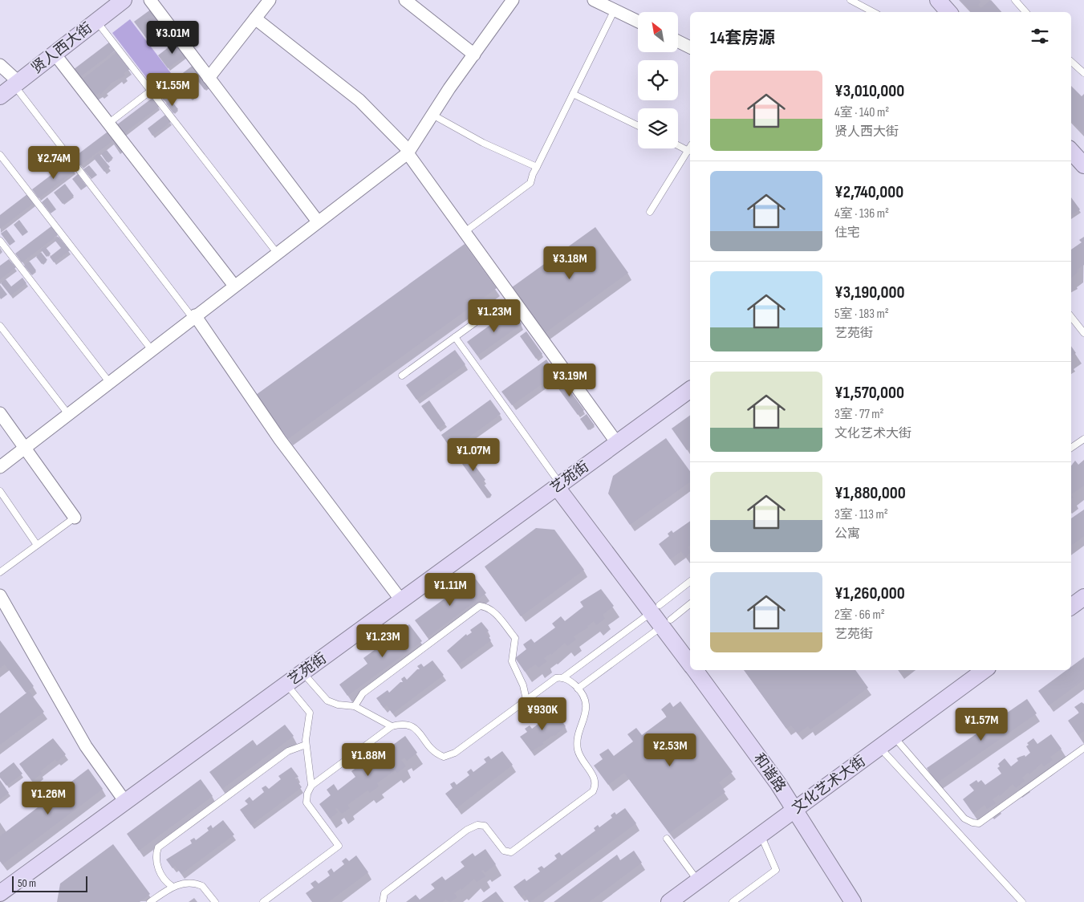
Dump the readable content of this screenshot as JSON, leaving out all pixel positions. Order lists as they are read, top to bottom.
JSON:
{
  "streets": {
    "street": [
      "贤人西大街",
      "艺苑街",
      "和谐路",
      "文化艺术大街"
    ]
  },
  "crossings": [
    ["艺苑街", "和谐路"],
    ["和谐路", "文化艺术大街"]
  ],
  "scale_bar": "50 m",
  "north": "top left",
  "page": {
    "heading": "14套房源",
    "price": [
      "¥3.01M",
      "¥1.55M",
      "¥2.74M",
      "¥3.18M",
      "¥1.23M",
      "¥3.19M",
      "¥1.07M",
      "¥1.11M",
      "¥1.23M",
      "¥930K",
      "¥1.57M",
      "¥2.53M",
      "¥1.88M",
      "¥1.26M"
    ],
    "list": [
      {
        "name": "¥3,010,000",
        "note": "4室 · 140 m² · 贤人西大街"
      },
      {
        "name": "¥2,740,000",
        "note": "4室 · 136 m² · 住宅"
      },
      {
        "name": "¥3,190,000",
        "note": "5室 · 183 m² · 艺苑街"
      },
      {
        "name": "¥1,570,000",
        "note": "3室 · 77 m² · 文化艺术大街"
      },
      {
        "name": "¥1,880,000",
        "note": "3室 · 113 m² · 公寓"
      },
      {
        "name": "¥1,260,000",
        "note": "2室 · 66 m² · 艺苑街"
      }
    ],
    "scale": "50 m"
  }
}
